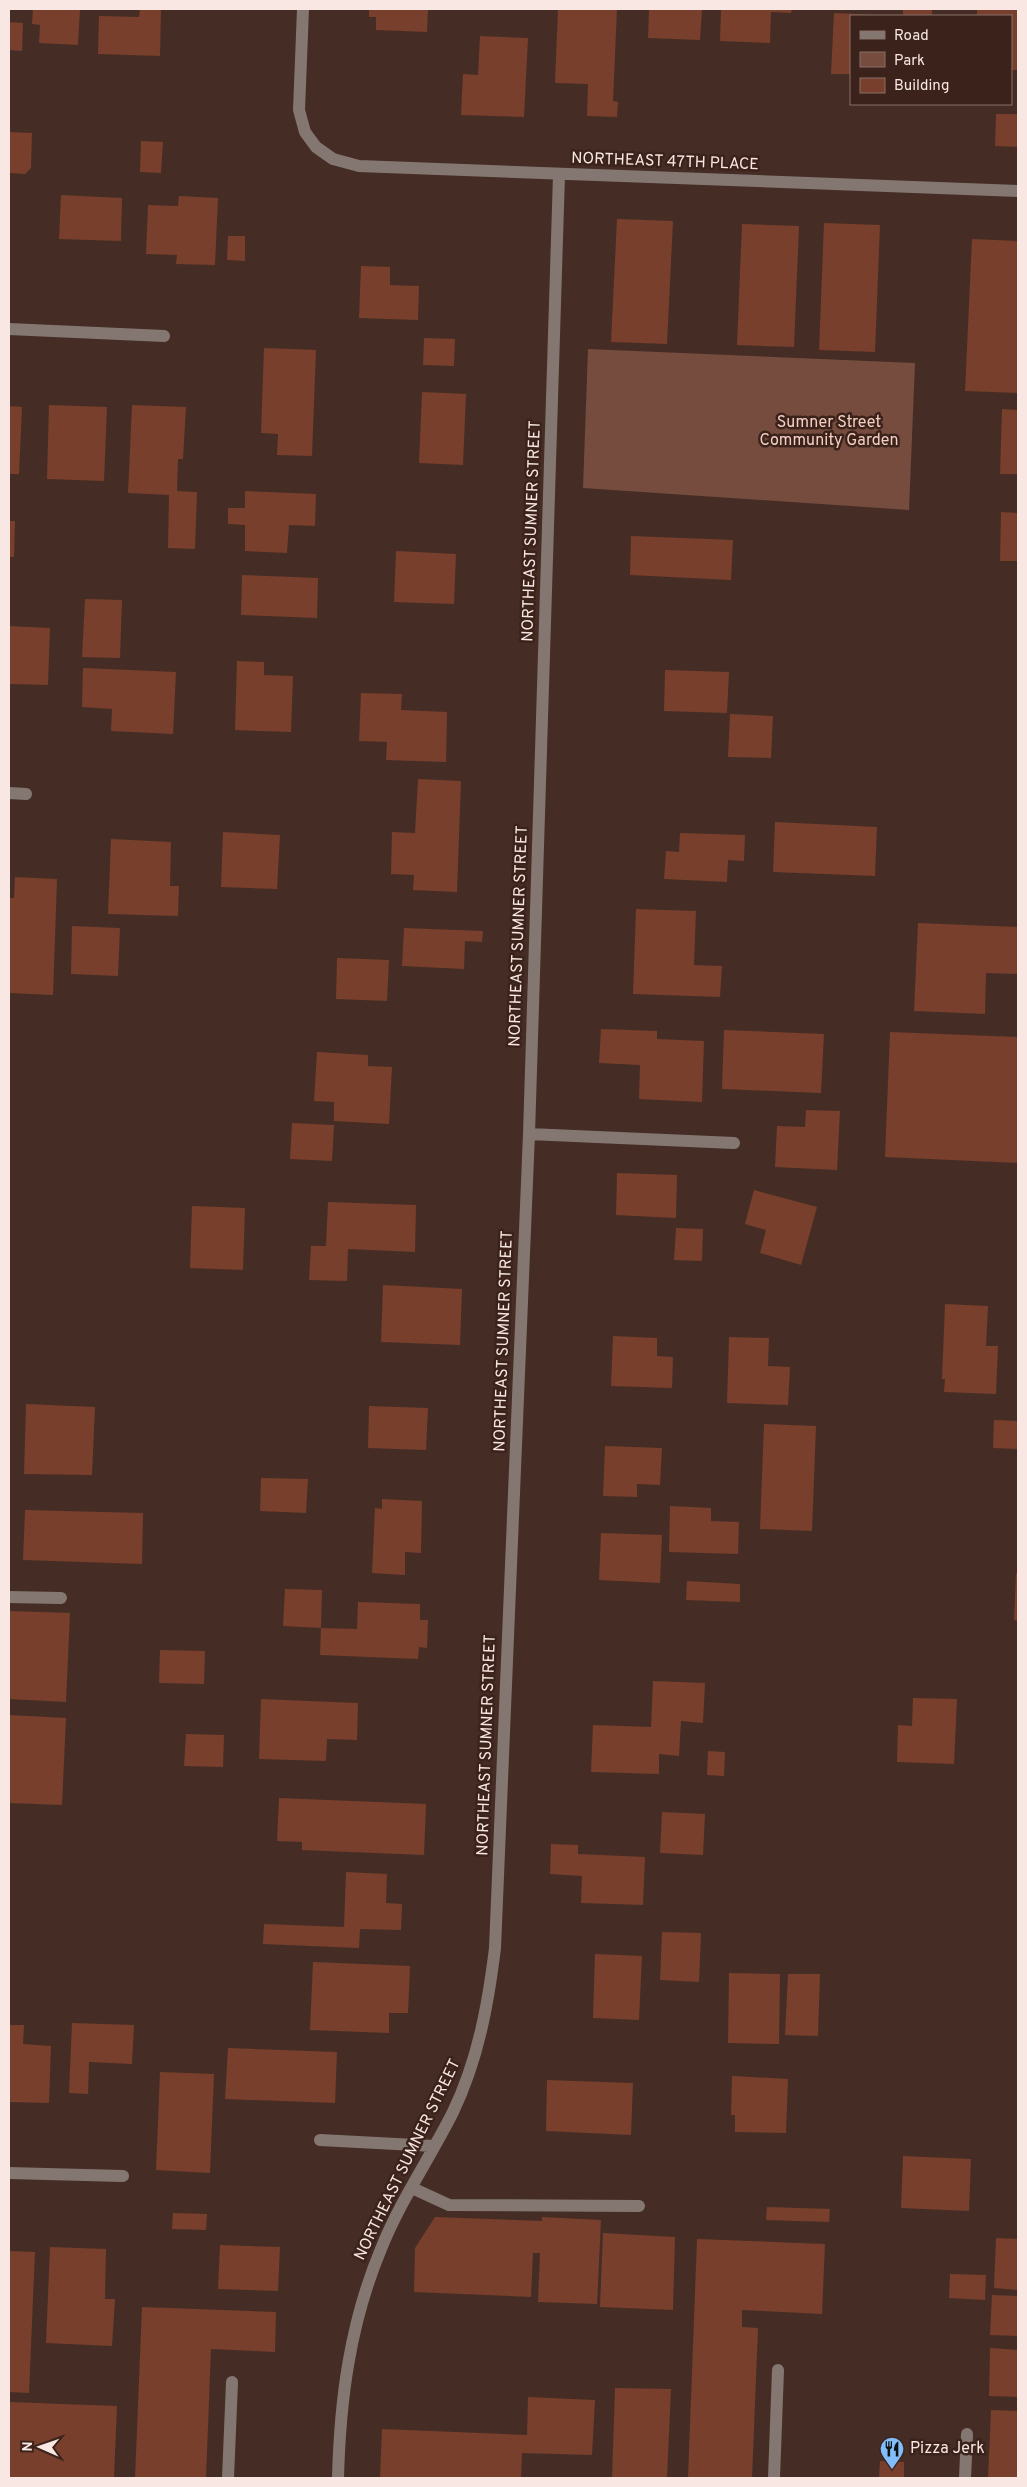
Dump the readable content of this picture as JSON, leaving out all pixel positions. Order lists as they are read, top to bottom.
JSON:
{
  "streets": {
    "street": ["NORTHEAST 47TH PLACE", "NORTHEAST SUMNER STREET"]
  },
  "crossings": [
    ["NORTHEAST 47TH PLACE", "NORTHEAST SUMNER STREET"]
  ],
  "parks": ["Sumner Street Community Garden"],
  "places": {
    "restaurant": ["Pizza Jerk"]
  },
  "legend": ["Road", "Park", "Building"],
  "north": "left"
}
